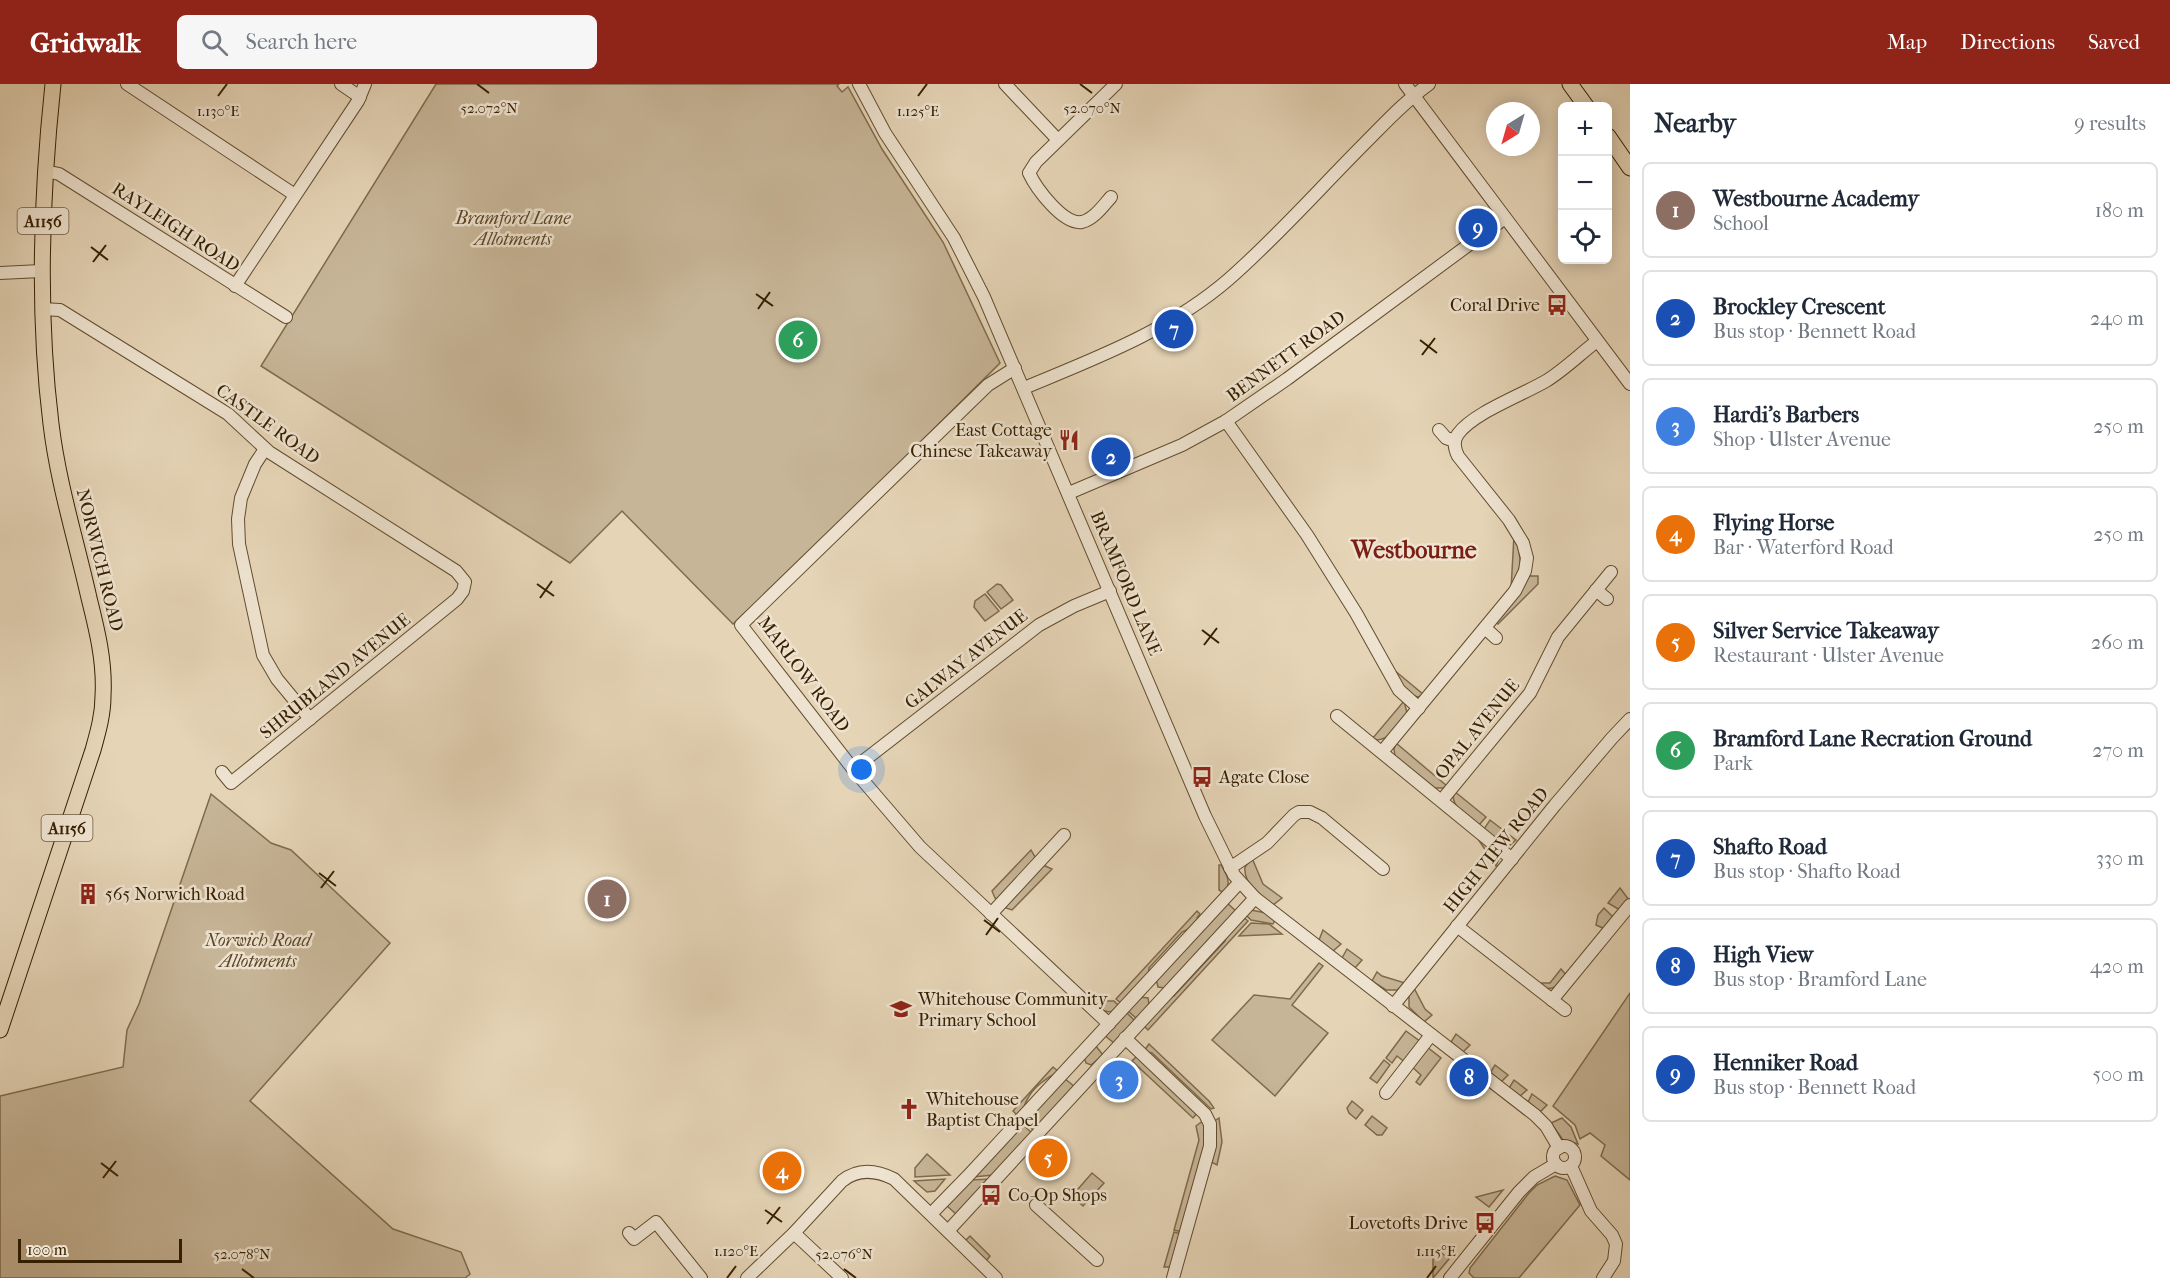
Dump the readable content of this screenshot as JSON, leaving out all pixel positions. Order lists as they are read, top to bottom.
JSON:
{
  "streets": {
    "main road": ["A1156", "NORWICH ROAD"],
    "street": [
      "RAYLEIGH ROAD",
      "BENNETT ROAD",
      "CASTLE ROAD",
      "BRAMFORD LANE",
      "GALWAY AVENUE",
      "MARLOW ROAD",
      "SHRUBLAND AVENUE",
      "OPAL AVENUE",
      "HIGH VIEW ROAD"
    ]
  },
  "crossings": [
    ["RAYLEIGH ROAD", "NORWICH ROAD"],
    ["BENNETT ROAD", "BRAMFORD LANE"],
    ["CASTLE ROAD", "NORWICH ROAD"],
    ["CASTLE ROAD", "SHRUBLAND AVENUE"],
    ["BRAMFORD LANE", "GALWAY AVENUE"],
    ["BRAMFORD LANE", "MARLOW ROAD"],
    ["BRAMFORD LANE", "HIGH VIEW ROAD"],
    ["GALWAY AVENUE", "MARLOW ROAD"]
  ],
  "districts": ["Westbourne"],
  "parks": ["Bramford Lane Allotments", "Norwich Road Allotments"],
  "places": {
    "bus stop": [
      "Coral Drive",
      "Agate Close",
      "Co-Op Shops",
      "Lovetofts Drive"
    ],
    "restaurant": ["East Cottage Chinese Takeaway"],
    "building": ["565 Norwich Road"],
    "school or university": ["Whitehouse Community Primary School"],
    "church": ["Whitehouse Baptist Chapel"]
  },
  "scale_bar": "100 m",
  "north": "bottom left",
  "page": {
    "header": "Gridwalk",
    "search": "Search here",
    "nav": ["Map", "Directions", "Saved"],
    "heading": ["Nearby", "9 results"],
    "map_buttons": ["+", "−"],
    "list": [
      {
        "mark": "1",
        "name": "Westbourne Academy",
        "note": "School",
        "value": "180 m"
      },
      {
        "mark": "2",
        "name": "Brockley Crescent",
        "note": "Bus stop · Bennett Road",
        "value": "240 m"
      },
      {
        "mark": "3",
        "name": "Hardi's Barbers",
        "note": "Shop · Ulster Avenue",
        "value": "250 m"
      },
      {
        "mark": "4",
        "name": "Flying Horse",
        "note": "Bar · Waterford Road",
        "value": "250 m"
      },
      {
        "mark": "5",
        "name": "Silver Service Takeaway",
        "note": "Restaurant · Ulster Avenue",
        "value": "260 m"
      },
      {
        "mark": "6",
        "name": "Bramford Lane Recration Ground",
        "note": "Park",
        "value": "270 m"
      },
      {
        "mark": "7",
        "name": "Shafto Road",
        "note": "Bus stop · Shafto Road",
        "value": "330 m"
      },
      {
        "mark": "8",
        "name": "High View",
        "note": "Bus stop · Bramford Lane",
        "value": "420 m"
      },
      {
        "mark": "9",
        "name": "Henniker Road",
        "note": "Bus stop · Bennett Road",
        "value": "500 m"
      }
    ],
    "pins": [
      "9",
      "7",
      "6",
      "2",
      "1",
      "8",
      "3",
      "5",
      "4"
    ],
    "scale": "100 m"
  },
  "coordinates": [
    "52.072°N",
    "52.070°N",
    "1.130°E",
    "1.125°E",
    "1.120°E",
    "1.115°E",
    "52.078°N",
    "52.076°N"
  ]
}
